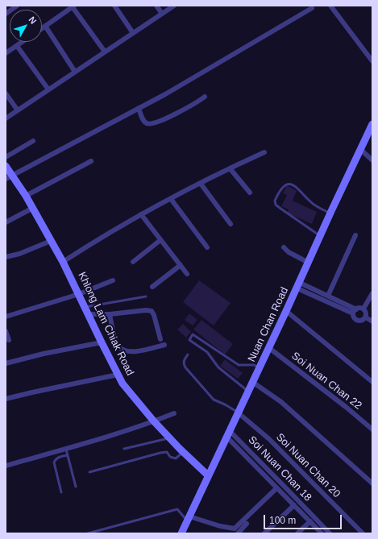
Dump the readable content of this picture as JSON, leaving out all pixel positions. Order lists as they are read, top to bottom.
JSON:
{
  "streets": {
    "main road": ["Khlong Lam Chiak Road", "Nuan Chan Road"],
    "street": ["Soi Nuan Chan 22", "Soi Nuan Chan 20", "Soi Nuan Chan 18"]
  },
  "crossings": [
    ["Khlong Lam Chiak Road", "Nuan Chan Road"],
    ["Nuan Chan Road", "Soi Nuan Chan 22"],
    ["Nuan Chan Road", "Soi Nuan Chan 20"],
    ["Nuan Chan Road", "Soi Nuan Chan 18"]
  ],
  "scale_bar": "100 m",
  "north": "top right"
}
